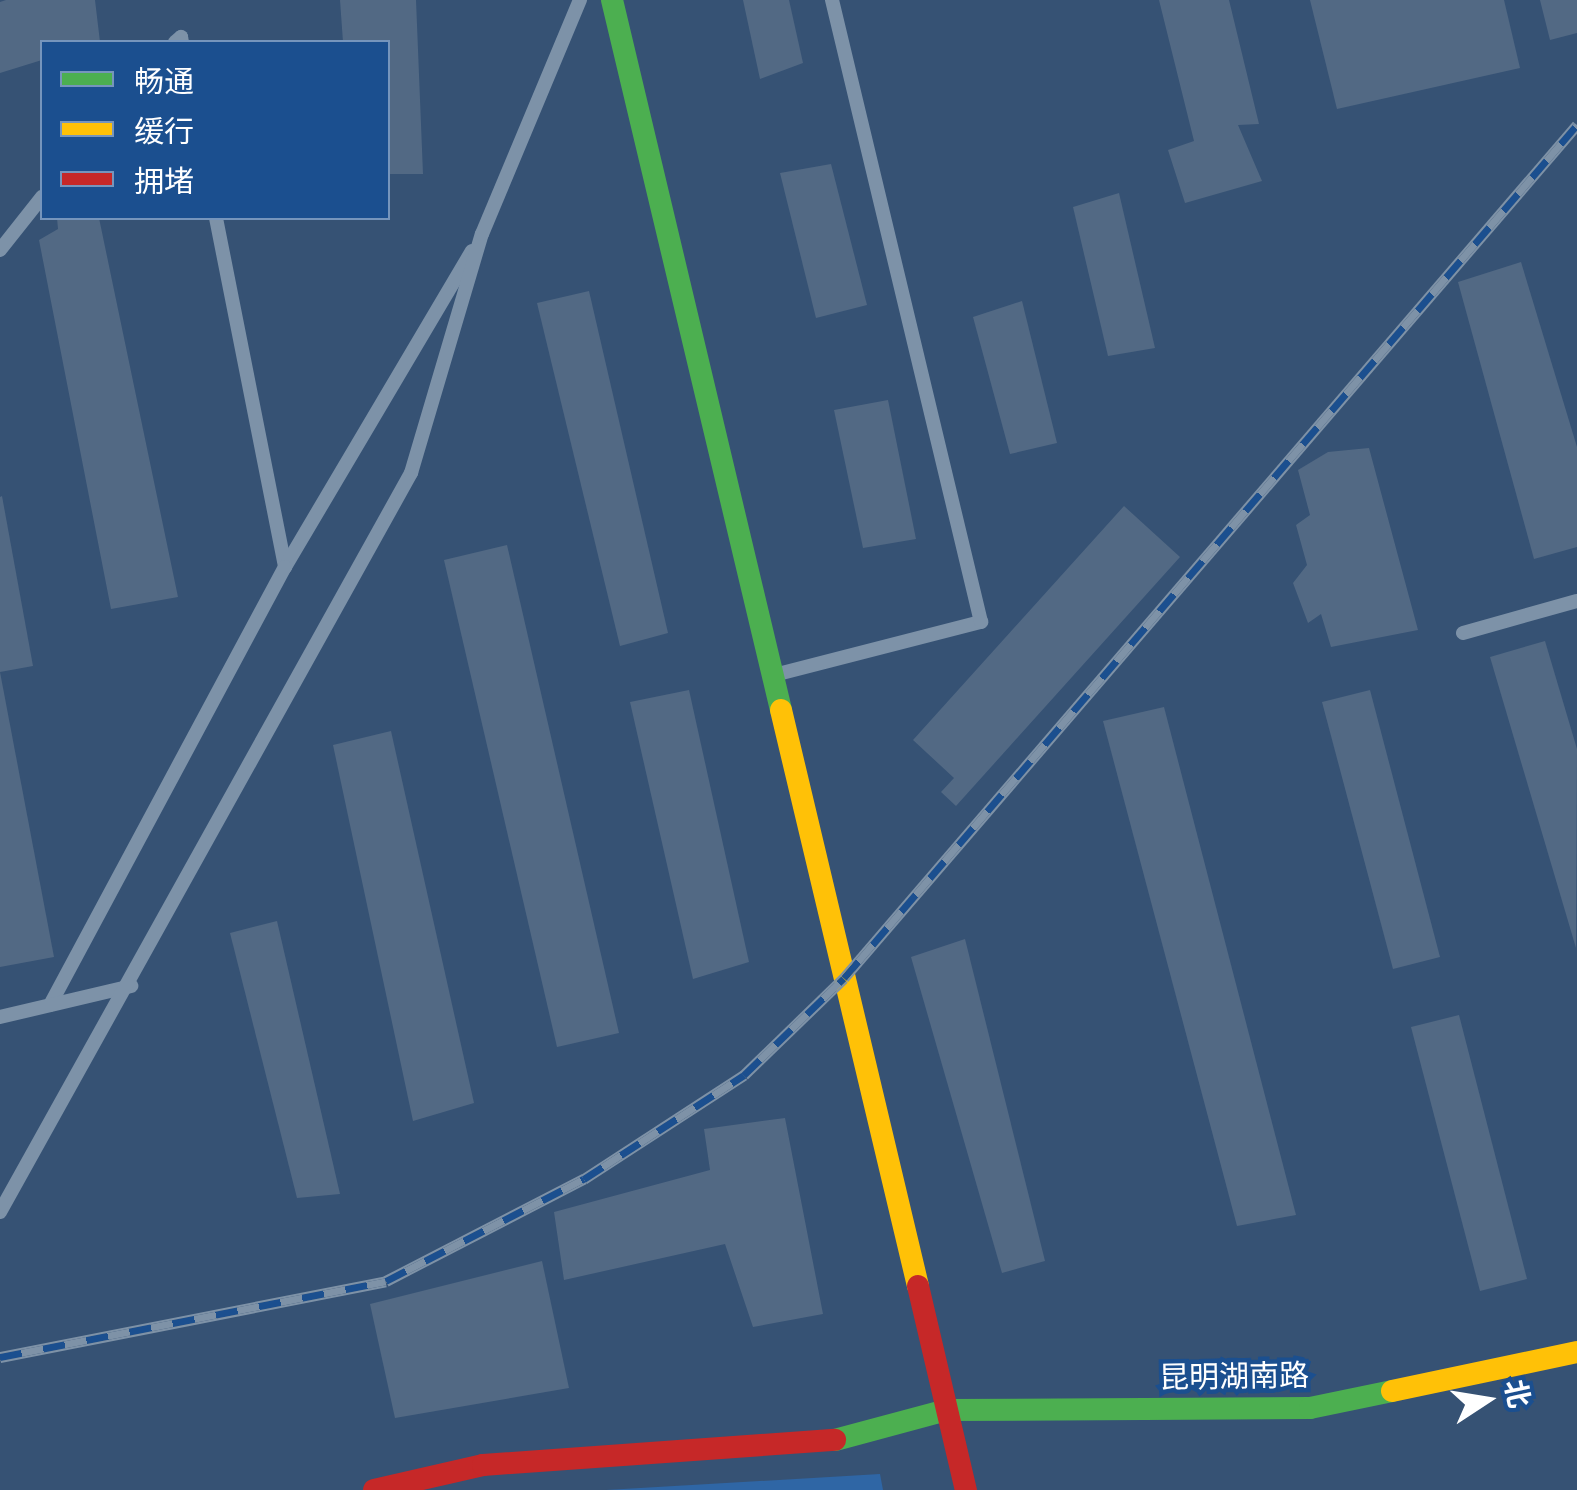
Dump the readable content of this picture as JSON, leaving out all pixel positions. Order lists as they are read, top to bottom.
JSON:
{
  "streets": {
    "street": ["昆明湖南路"]
  },
  "legend": ["畅通", "缓行", "拥堵"],
  "north": "right"
}
